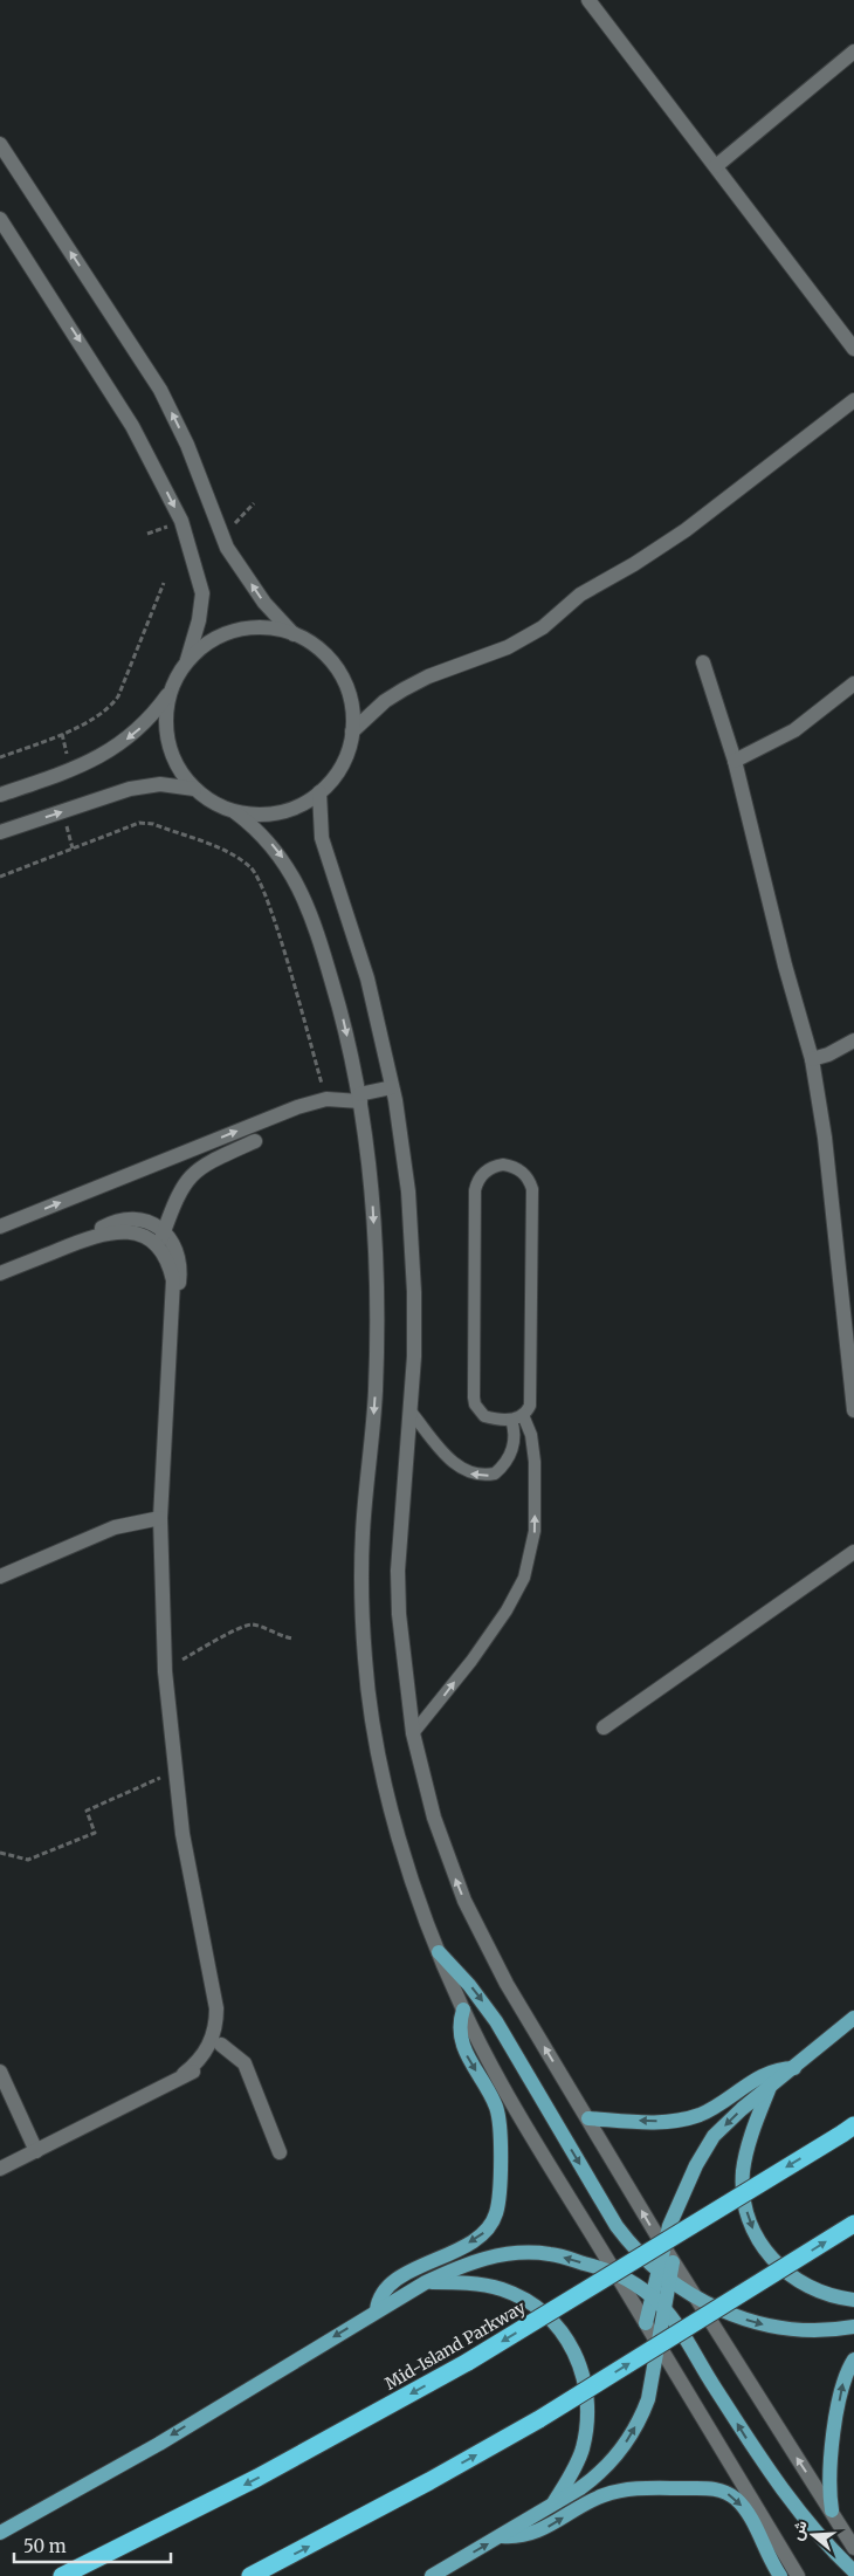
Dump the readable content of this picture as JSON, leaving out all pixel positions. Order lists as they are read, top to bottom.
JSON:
{
  "streets": {
    "highway": ["Mid-Island Parkway"]
  },
  "scale_bar": "50 m",
  "north": "left"
}
